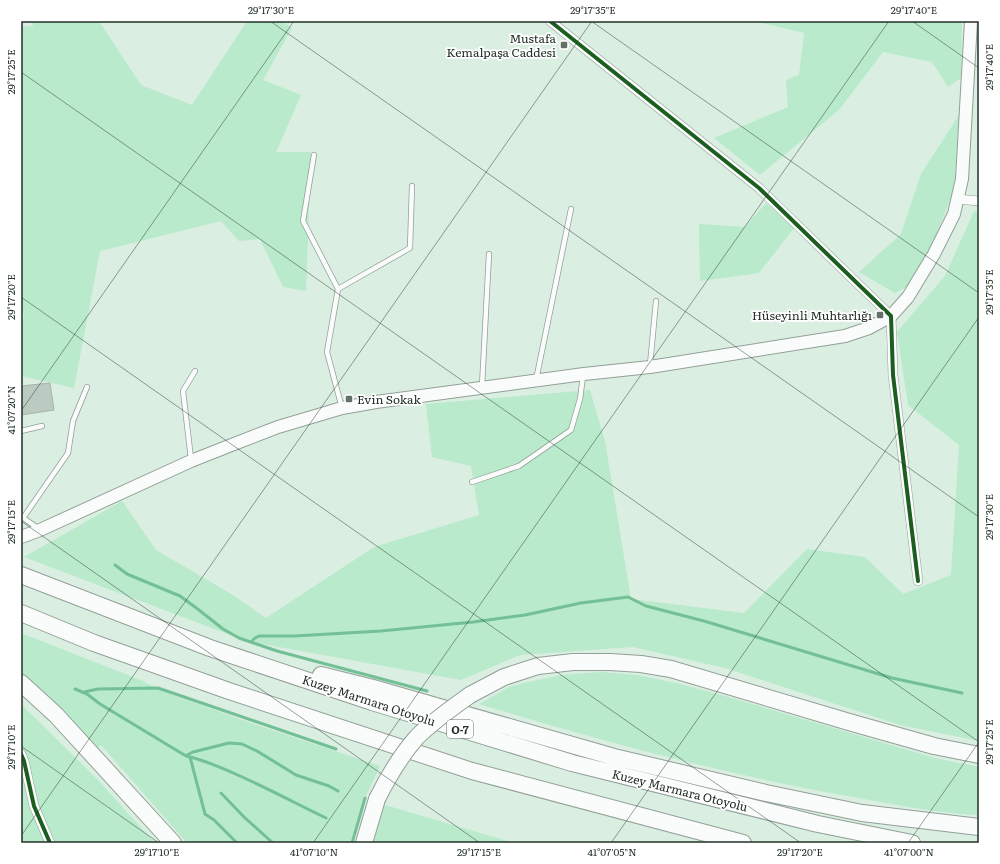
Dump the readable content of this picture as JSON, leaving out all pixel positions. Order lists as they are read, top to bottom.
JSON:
{
  "streets": {
    "highway": ["Kuzey Marmara Otoyolu", "O-7"]
  },
  "places": {
    "transit": ["Mustafa Kemalpaşa Caddesi", "Hüseyinli Muhtarlığı", "Evin Sokak"]
  },
  "coordinates": [
    "29°17'30\"E",
    "29°17'35\"E",
    "29°17'40\"E",
    "29°17'25\"E",
    "29°17'20\"E",
    "41°07'20\"N",
    "29°17'15\"E",
    "29°17'10\"E",
    "41°07'10\"N",
    "41°07'05\"N",
    "41°07'00\"N"
  ]
}
